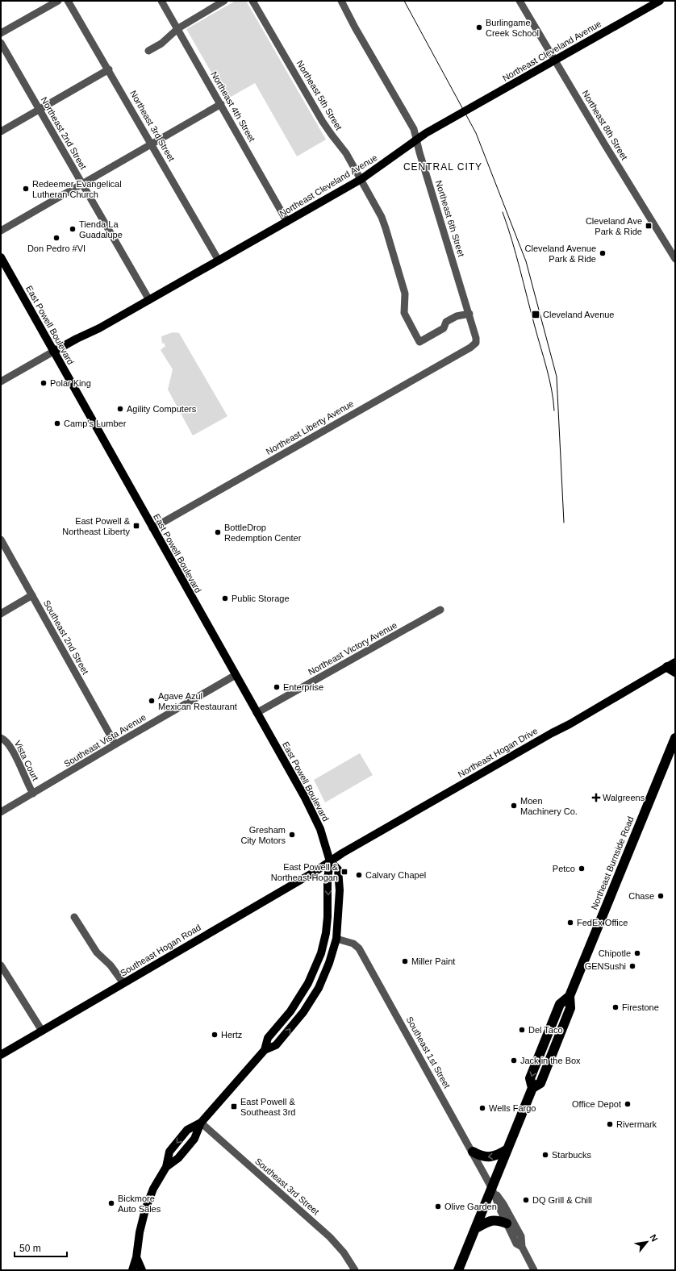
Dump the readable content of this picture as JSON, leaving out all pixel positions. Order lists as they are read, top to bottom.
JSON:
{
  "streets": {
    "highway": ["Northeast Burnside Road"],
    "main road": [
      "Northeast Cleveland Avenue",
      "East Powell Boulevard",
      "Northeast Hogan Drive",
      "Southeast Hogan Road"
    ],
    "street": [
      "Northeast 5th Street",
      "Northeast 4th Street",
      "Northeast 8th Street",
      "Northeast 3rd Street",
      "Northeast 2nd Street",
      "Northeast 6th Street",
      "Northeast Liberty Avenue",
      "Southeast 2nd Street",
      "Northeast Victory Avenue",
      "Southeast Vista Avenue",
      "Vista Court",
      "Southeast 1st Street",
      "Southeast 3rd Street"
    ]
  },
  "crossings": [
    ["Northeast Cleveland Avenue", "Northeast 5th Street"],
    ["Northeast Cleveland Avenue", "Northeast 4th Street"],
    ["Northeast Cleveland Avenue", "Northeast 8th Street"],
    ["Northeast Cleveland Avenue", "Northeast 3rd Street"],
    ["Northeast Cleveland Avenue", "Northeast 2nd Street"],
    ["Northeast Cleveland Avenue", "Northeast 6th Street"],
    ["Northeast Cleveland Avenue", "East Powell Boulevard"],
    ["Northeast 5th Street", "Northeast 6th Street"],
    ["Northeast 6th Street", "Northeast Liberty Avenue"],
    ["East Powell Boulevard", "Northeast Liberty Avenue"],
    ["East Powell Boulevard", "Northeast Victory Avenue"],
    ["East Powell Boulevard", "Southeast Vista Avenue"],
    ["East Powell Boulevard", "Northeast Hogan Drive"],
    ["East Powell Boulevard", "Southeast Hogan Road"],
    ["East Powell Boulevard", "Southeast 1st Street"],
    ["East Powell Boulevard", "Southeast 3rd Street"],
    ["Southeast 2nd Street", "Southeast Vista Avenue"],
    ["Southeast Vista Avenue", "Vista Court"],
    ["Northeast Hogan Drive", "Southeast Hogan Road"],
    ["Northeast Burnside Road", "Southeast 1st Street"]
  ],
  "districts": ["CENTRAL CITY"],
  "places": {
    "other": [
      "Burlingame Creek School",
      "Redeemer Evangelical Lutheran Church",
      "Tienda La Guadalupe",
      "Don Pedro #VI",
      "Cleveland Avenue Park & Ride",
      "Polar King",
      "Agility Computers",
      "Camp's Lumber",
      "BottleDrop Redemption Center",
      "Public Storage",
      "Enterprise",
      "Agave Azul Mexican Restaurant",
      "Moen Machinery Co.",
      "Gresham City Motors",
      "Petco",
      "Calvary Chapel",
      "Chase",
      "FedEx Office",
      "Chipotle",
      "Miller Paint",
      "GENSushi",
      "Firestone",
      "Del Taco",
      "Hertz",
      "Jack in the Box",
      "Office Depot",
      "Wells Fargo",
      "Rivermark",
      "Starbucks",
      "DQ Grill & Chill",
      "Bickmore Auto Sales",
      "Olive Garden"
    ],
    "transit": [
      "Cleveland Ave Park & Ride",
      "Cleveland Avenue",
      "East Powell & Northeast Liberty",
      "East Powell & Northeast Hogan",
      "East Powell & Southeast 3rd"
    ],
    "health": ["Walgreens"]
  },
  "scale_bar": "50 m",
  "north": "top right"
}
